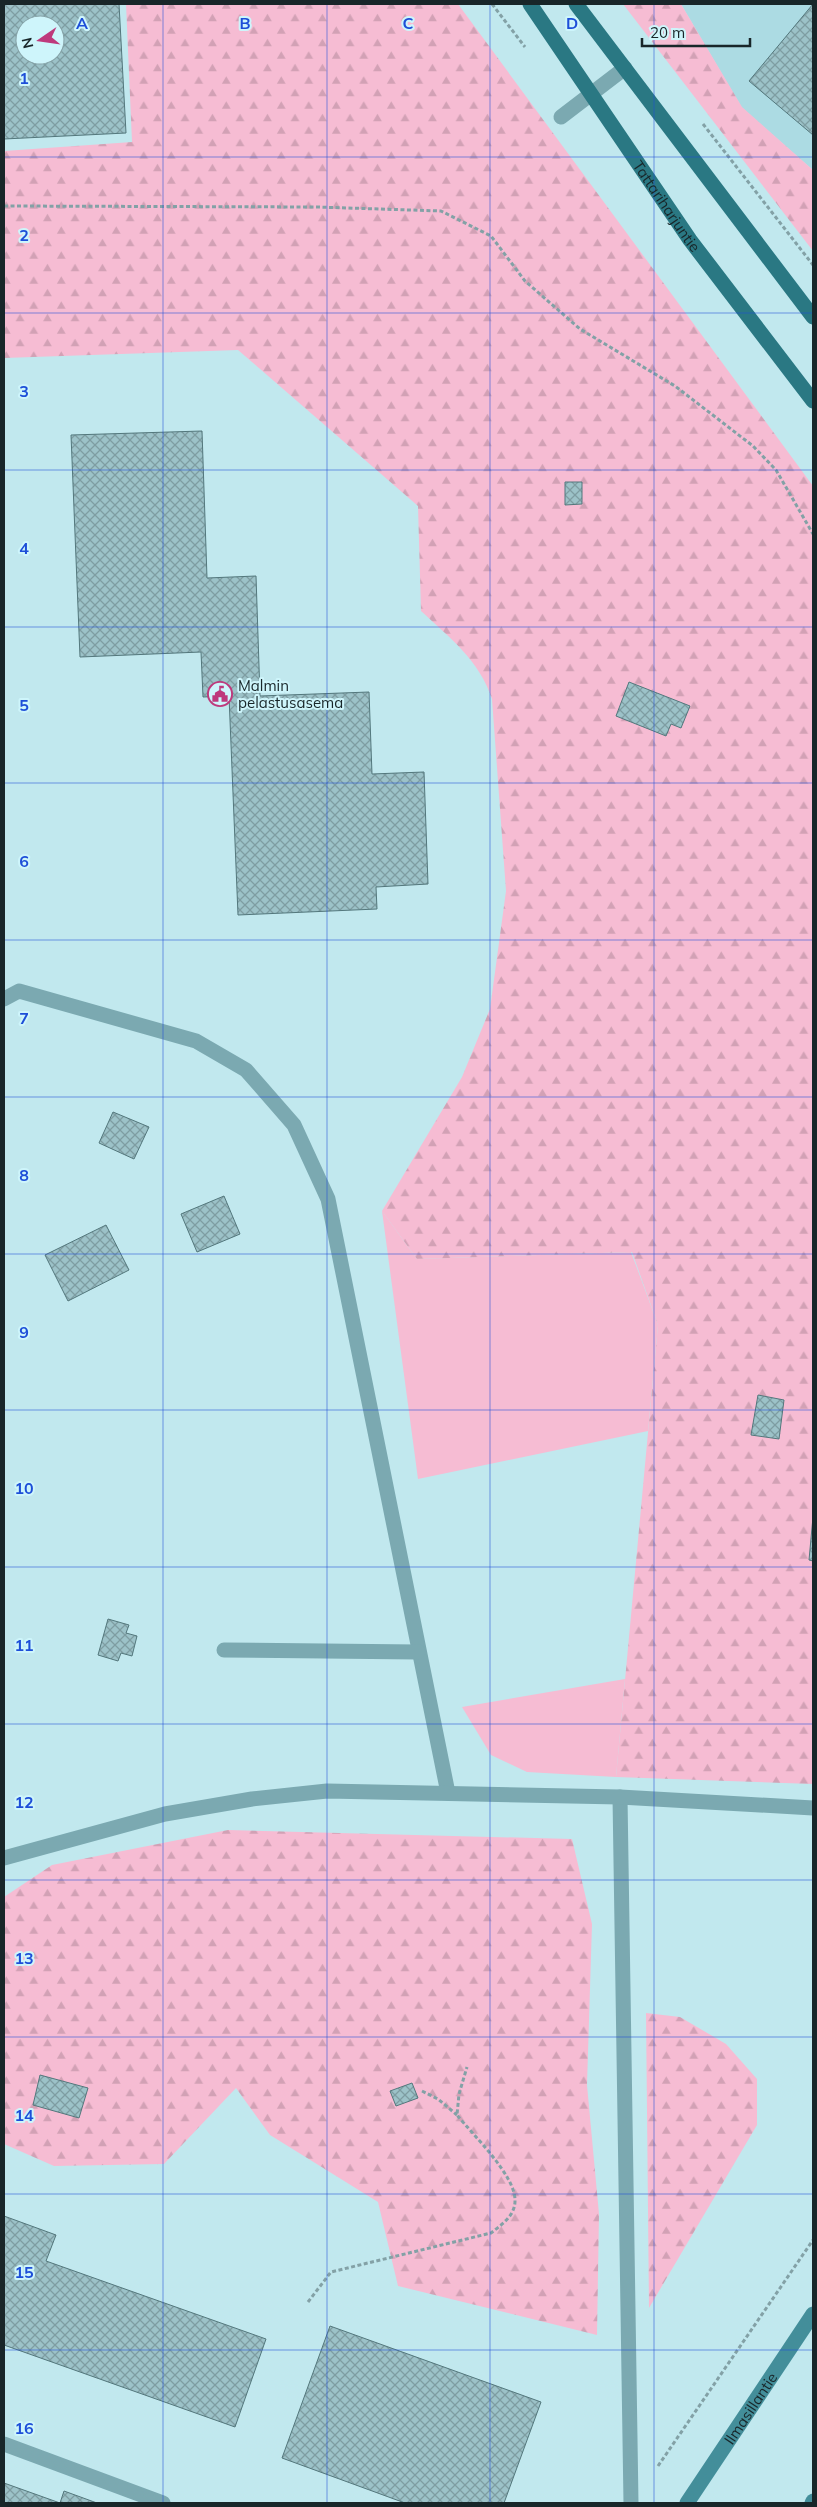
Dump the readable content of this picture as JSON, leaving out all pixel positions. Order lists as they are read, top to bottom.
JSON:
{
  "streets": {
    "main road": ["Tattariharjuntie", "Ilmasillantie"]
  },
  "places": {
    "public building": ["Malmin pelastusasema"]
  },
  "scale_bar": "20 m",
  "north": "left",
  "grid": {
    "columns": [
      "A",
      "B",
      "C",
      "D"
    ],
    "rows": [
      "1",
      "2",
      "3",
      "4",
      "5",
      "6",
      "7",
      "8",
      "9",
      "10",
      "11",
      "12",
      "13",
      "14",
      "15",
      "16"
    ]
  }
}
